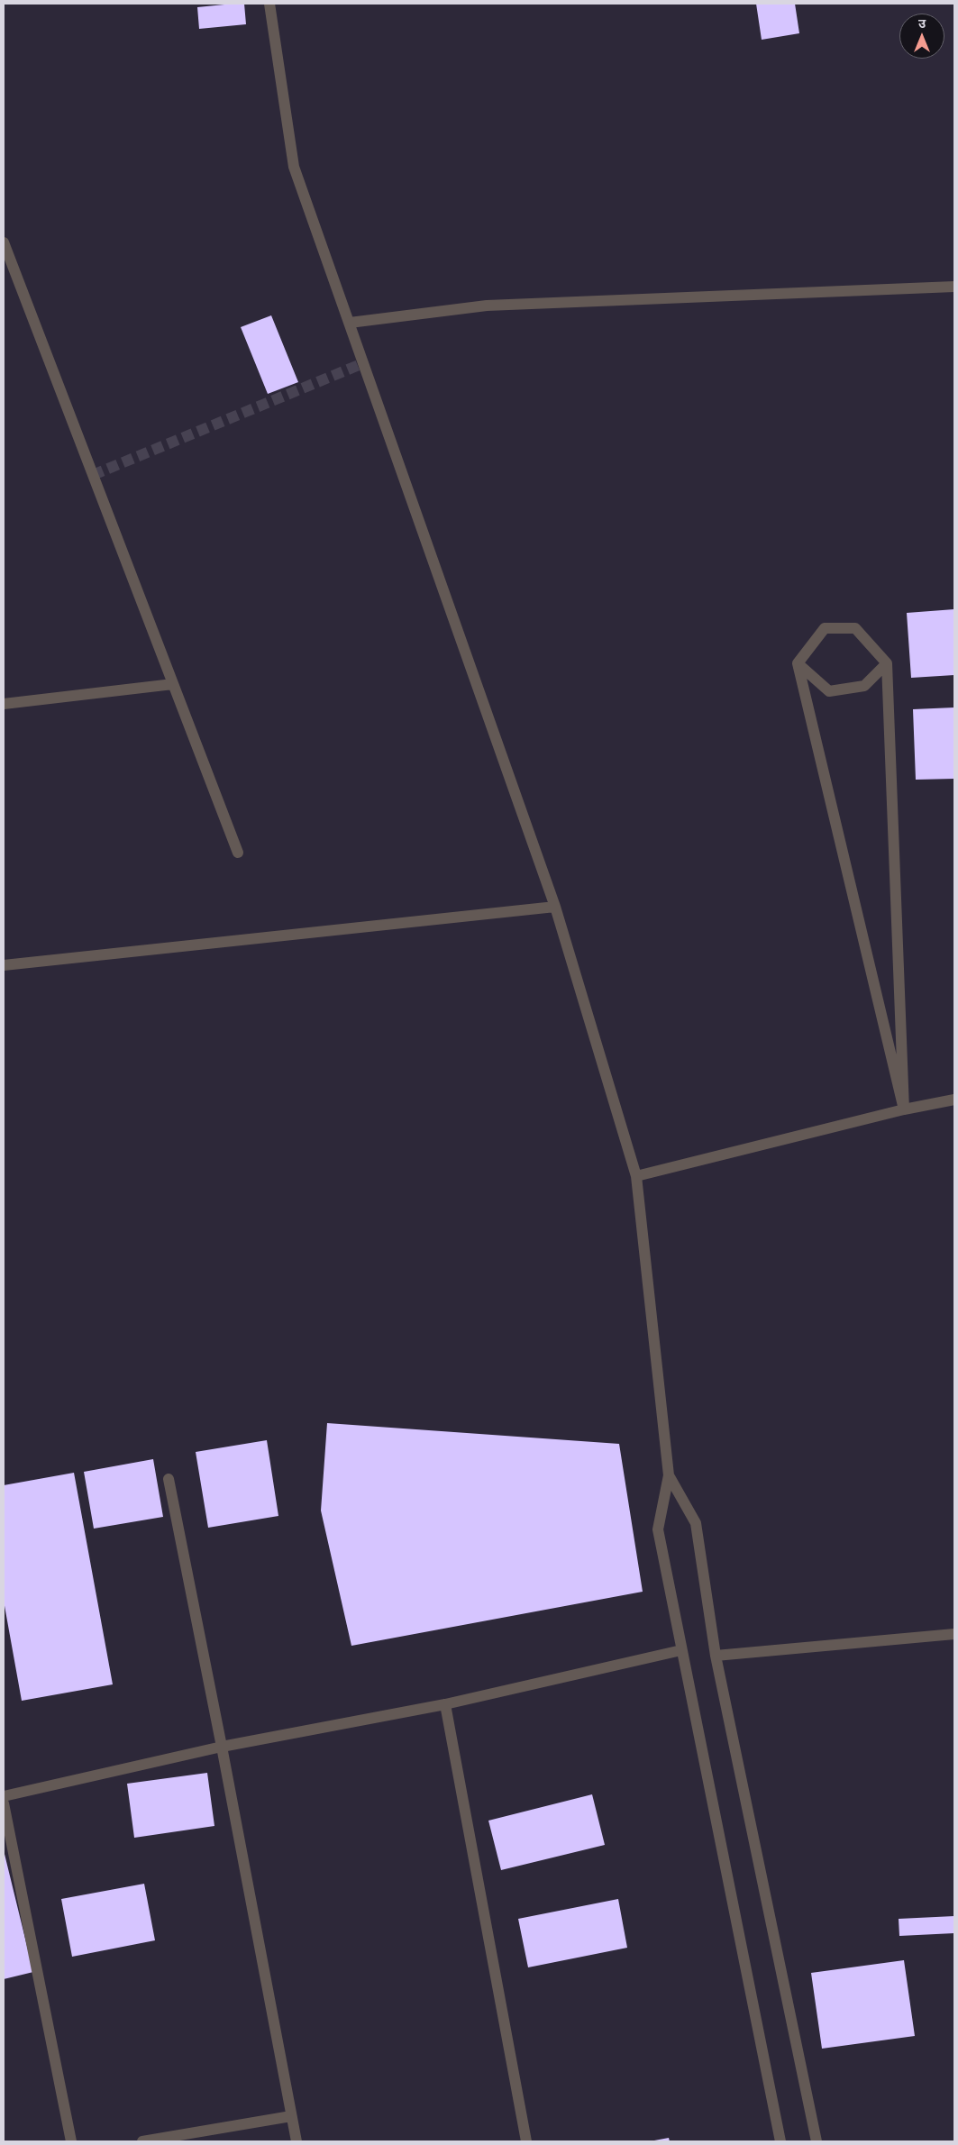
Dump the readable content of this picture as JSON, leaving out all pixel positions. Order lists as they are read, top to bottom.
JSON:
{
  "north": "top"
}
